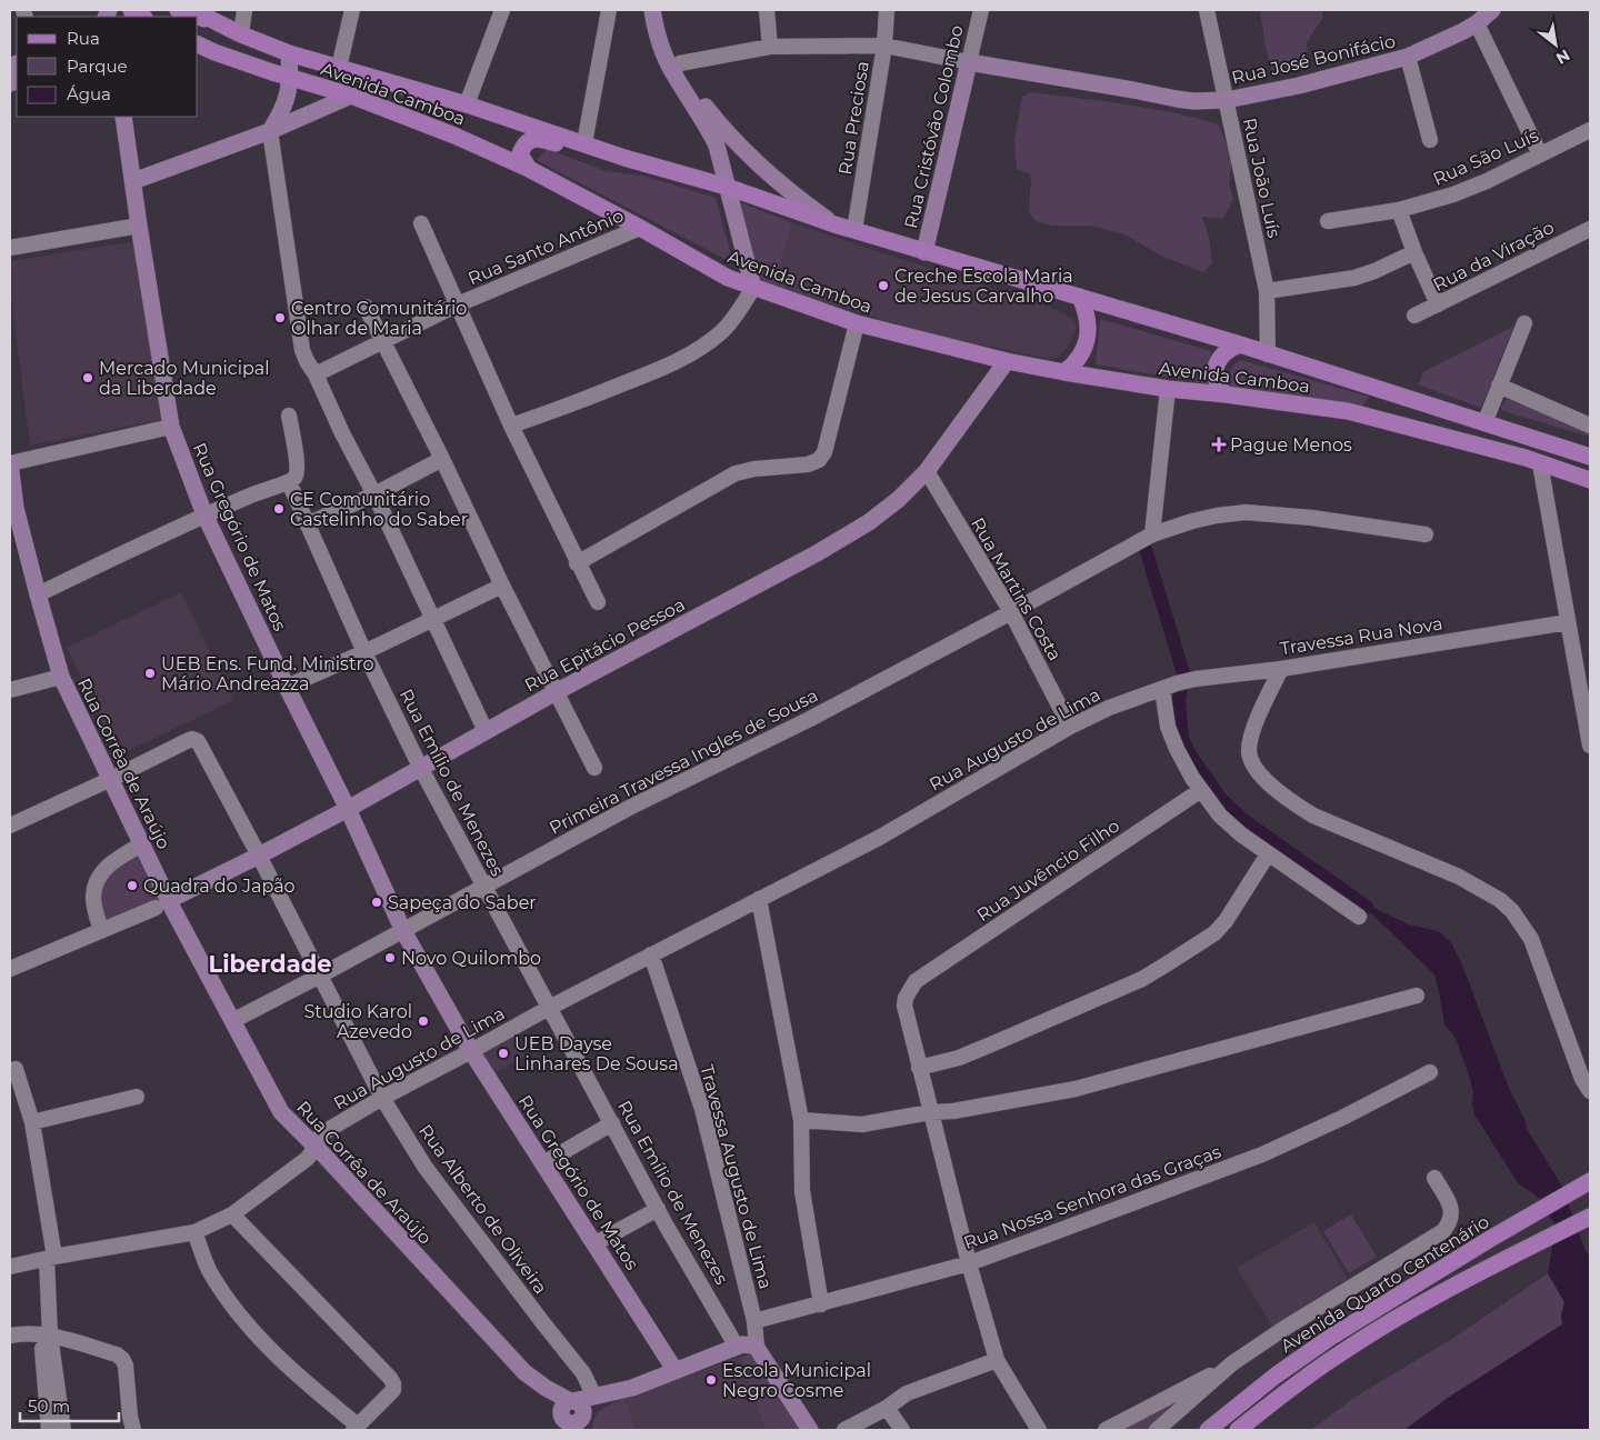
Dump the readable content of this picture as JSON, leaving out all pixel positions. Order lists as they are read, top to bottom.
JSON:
{
  "streets": {
    "main road": ["Avenida Camboa", "Avenida Quarto Centenário"],
    "street": [
      "Rua José Bonifácio",
      "Rua Preciosa",
      "Rua Cristóvão Colombo",
      "Rua São Luís",
      "Rua João Luís",
      "Rua Santo Antônio",
      "Rua da Viração",
      "Rua Gregório de Matos",
      "Rua Martins Costa",
      "Travessa Rua Nova",
      "Rua Epitácio Pessoa",
      "Rua Augusto de Lima",
      "Primeira Travessa Ingles de Sousa",
      "Rua Corrêa de Araújo",
      "Rua Emílio de Menezes",
      "Rua Juvêncio Filho",
      "Travessa Augusto de Lima",
      "Rua Nossa Senhora das Graças",
      "Rua Alberto de Oliveira"
    ]
  },
  "crossings": [
    ["Rua José Bonifácio", "Rua Cristóvão Colombo"],
    ["Rua José Bonifácio", "Rua João Luís"],
    ["Avenida Camboa", "Rua Preciosa"],
    ["Avenida Camboa", "Rua Cristóvão Colombo"],
    ["Avenida Camboa", "Rua João Luís"],
    ["Avenida Camboa", "Rua Santo Antônio"],
    ["Avenida Camboa", "Rua Epitácio Pessoa"],
    ["Rua Gregório de Matos", "Rua Epitácio Pessoa"],
    ["Rua Gregório de Matos", "Rua Augusto de Lima"],
    ["Rua Gregório de Matos", "Primeira Travessa Ingles de Sousa"],
    ["Rua Martins Costa", "Rua Epitácio Pessoa"],
    ["Rua Martins Costa", "Rua Augusto de Lima"],
    ["Rua Martins Costa", "Primeira Travessa Ingles de Sousa"],
    ["Travessa Rua Nova", "Rua Augusto de Lima"],
    ["Rua Epitácio Pessoa", "Rua Corrêa de Araújo"],
    ["Rua Epitácio Pessoa", "Rua Emílio de Menezes"],
    ["Rua Epitácio Pessoa", "Rua Alberto de Oliveira"],
    ["Rua Augusto de Lima", "Rua Corrêa de Araújo"],
    ["Rua Augusto de Lima", "Rua Emílio de Menezes"],
    ["Rua Augusto de Lima", "Travessa Augusto de Lima"],
    ["Rua Augusto de Lima", "Rua Alberto de Oliveira"],
    ["Primeira Travessa Ingles de Sousa", "Rua Corrêa de Araújo"],
    ["Primeira Travessa Ingles de Sousa", "Rua Emílio de Menezes"],
    ["Primeira Travessa Ingles de Sousa", "Rua Alberto de Oliveira"],
    ["Rua Corrêa de Araújo", "Rua Alberto de Oliveira"],
    ["Travessa Augusto de Lima", "Rua Nossa Senhora das Graças"]
  ],
  "districts": ["Liberdade"],
  "places": {
    "other": [
      "Creche Escola Maria de Jesus Carvalho",
      "Centro Comunitário Olhar de Maria",
      "Mercado Municipal da Liberdade",
      "CE Comunitário Castelinho do Saber",
      "UEB Ens. Fund. Ministro Mário Andreazza",
      "Quadra do Japão",
      "Sapeça do Saber",
      "Novo Quilombo",
      "Studio Karol Azevedo",
      "UEB Dayse Linhares De Sousa",
      "Escola Municipal Negro Cosme"
    ],
    "health": ["Pague Menos"]
  },
  "legend": ["Rua", "Parque", "Água"],
  "scale_bar": "50 m",
  "north": "bottom right"
}
